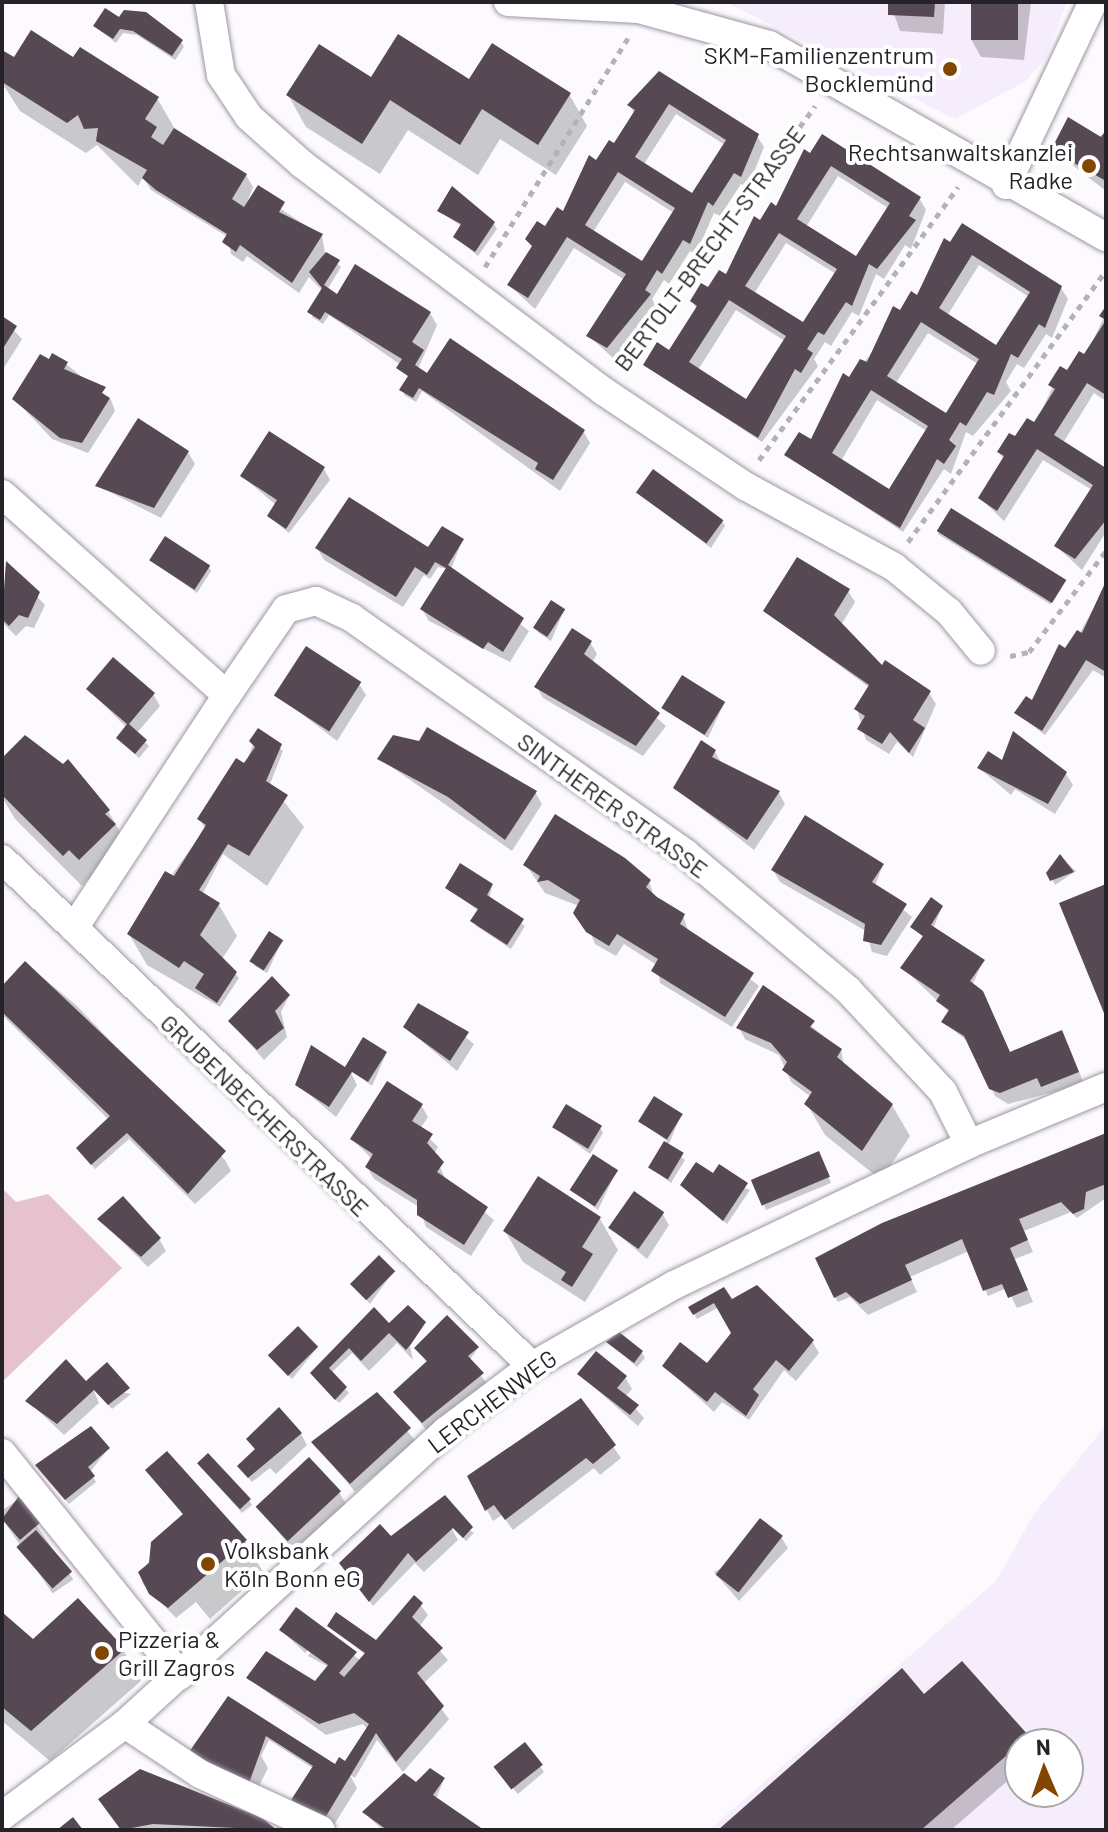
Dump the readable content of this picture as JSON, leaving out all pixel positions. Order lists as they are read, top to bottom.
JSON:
{
  "streets": {
    "street": [
      "BERTOLT-BRECHT-STRASSE",
      "SINTHERER STRASSE",
      "GRUBENBECHERSTRASSE",
      "LERCHENWEG"
    ]
  },
  "crossings": [
    ["SINTHERER STRASSE", "GRUBENBECHERSTRASSE"],
    ["SINTHERER STRASSE", "LERCHENWEG"],
    ["GRUBENBECHERSTRASSE", "LERCHENWEG"]
  ],
  "places": [
    "SKM-Familienzentrum Bocklemünd",
    "Rechtsanwaltskanzlei Radke",
    "Volksbank Köln Bonn eG",
    "Pizzeria & Grill Zagros"
  ],
  "north": "top"
}
